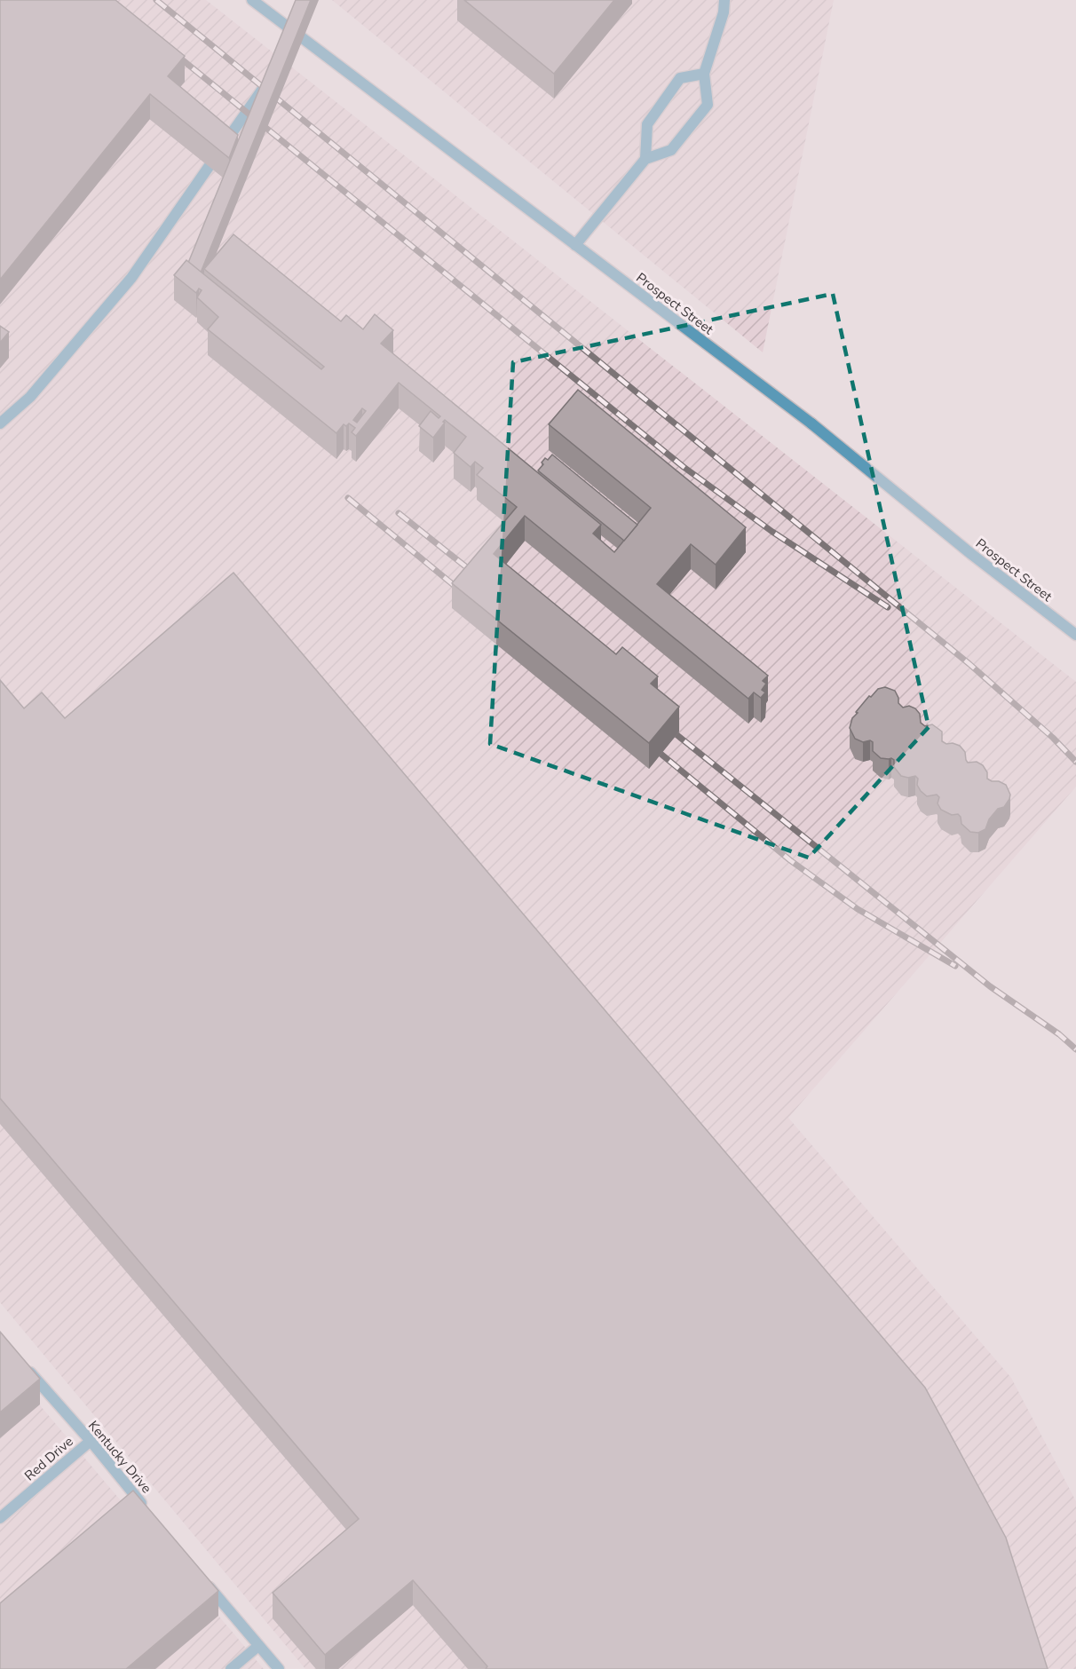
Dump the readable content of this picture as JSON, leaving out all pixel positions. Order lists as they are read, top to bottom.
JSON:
{
  "streets": {
    "street": ["Prospect Street", "Kentucky Drive", "Red Drive"]
  },
  "crossings": [
    ["Kentucky Drive", "Red Drive"]
  ]
}
